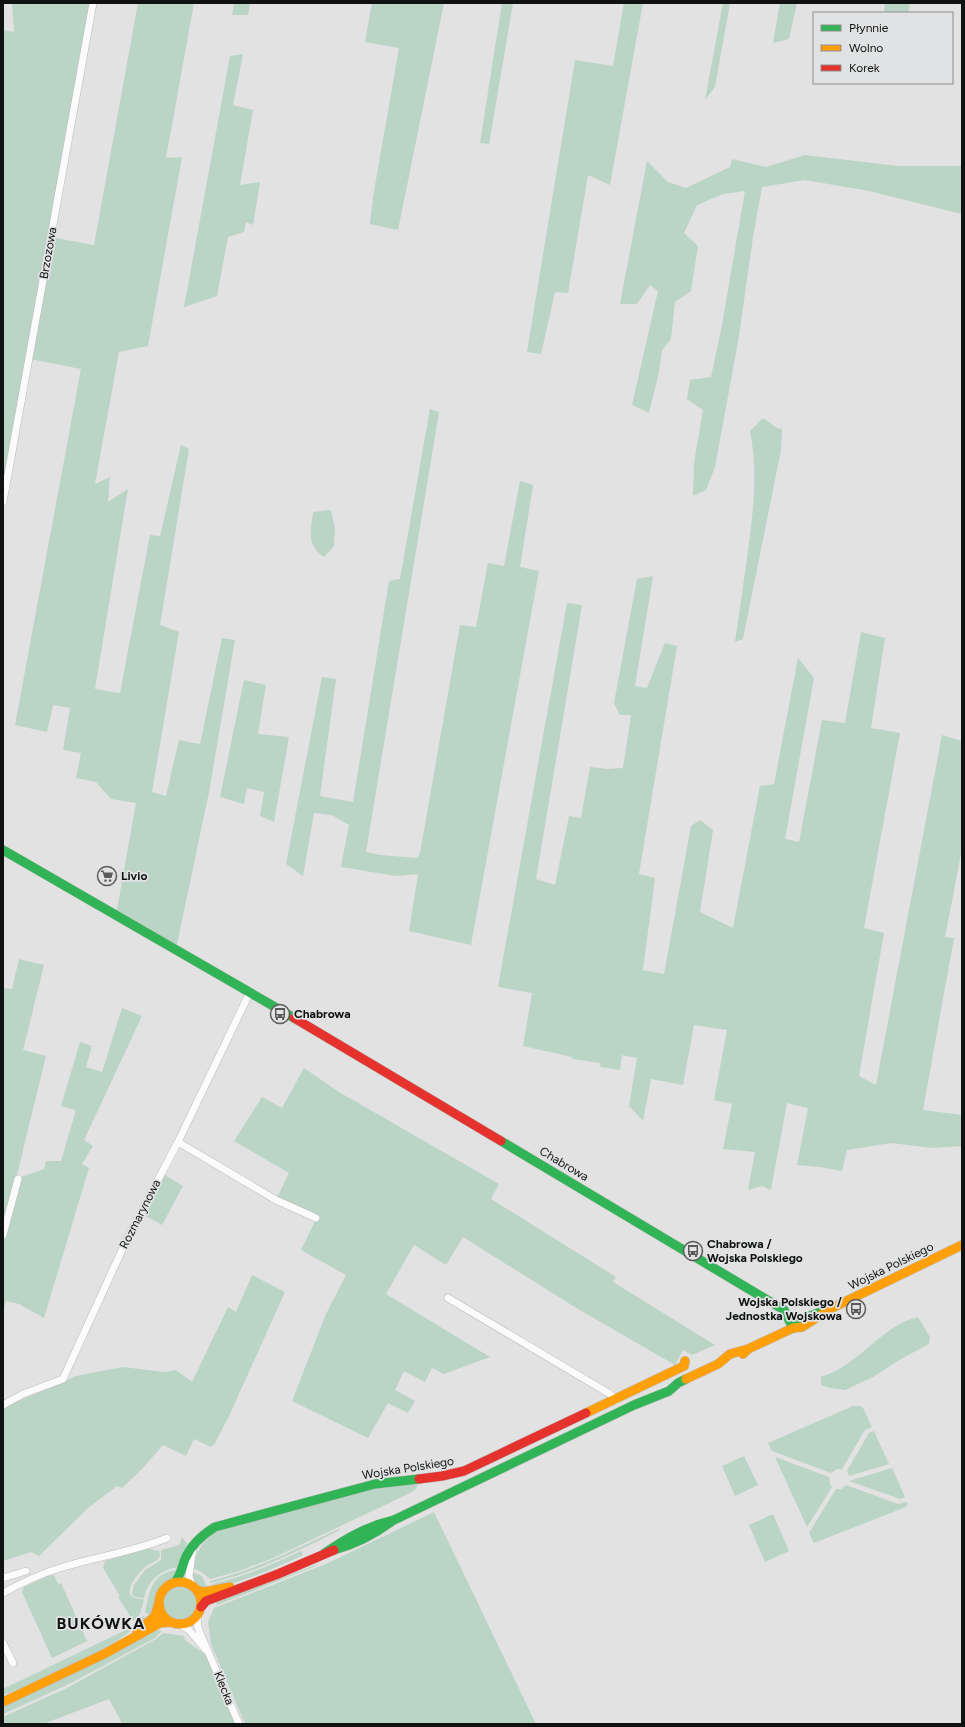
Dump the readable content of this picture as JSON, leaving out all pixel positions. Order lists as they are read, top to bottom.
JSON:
{
  "streets": {
    "street": [
      "Brzozowa",
      "Chabrowa",
      "Rozmarynowa",
      "Wojska Polskiego",
      "Klecka"
    ]
  },
  "crossings": [
    ["Chabrowa", "Rozmarynowa"],
    ["Chabrowa", "Wojska Polskiego"],
    ["Wojska Polskiego", "Klecka"]
  ],
  "districts": ["BUKÓWKA"],
  "places": {
    "supermarket": ["Livio"],
    "bus stop": ["Chabrowa", "Chabrowa / Wojska Polskiego", "Wojska Polskiego / Jednostka Wojskowa"]
  },
  "legend": ["Płynnie", "Wolno", "Korek"]
}
